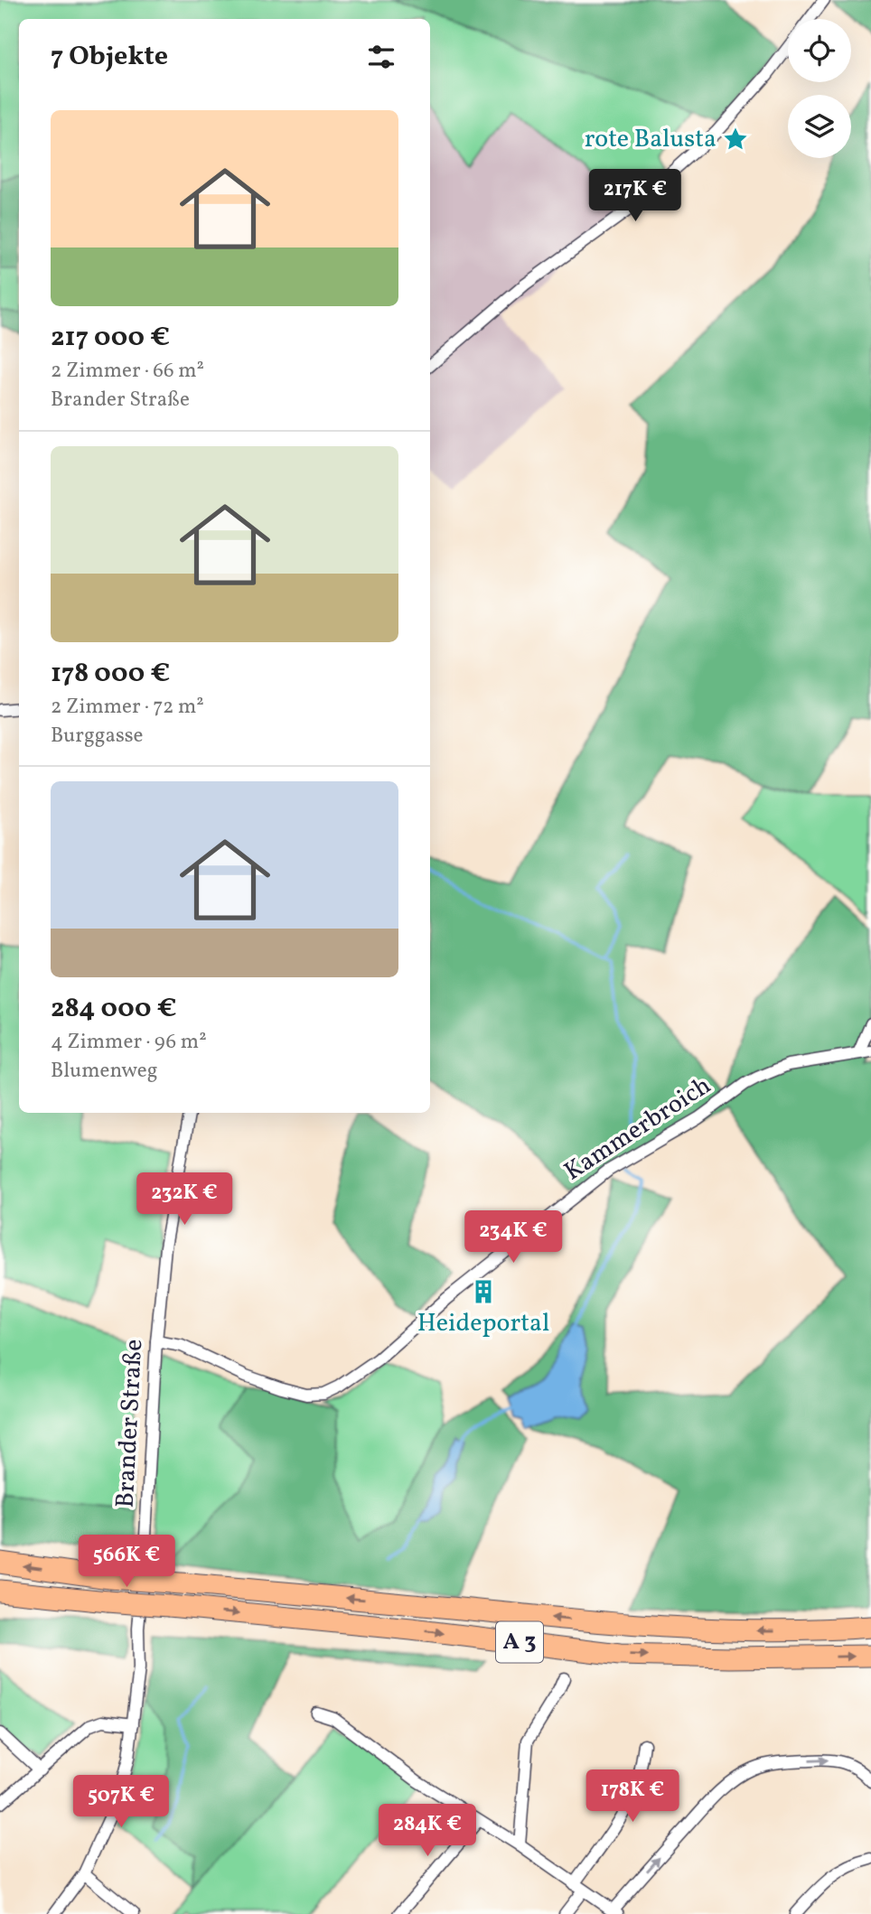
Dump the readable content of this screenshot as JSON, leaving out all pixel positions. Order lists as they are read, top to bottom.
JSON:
{
  "streets": {
    "highway": ["A 3"],
    "street": ["Kammerbroich", "Brander Straße"]
  },
  "crossings": [
    ["Kammerbroich", "Brander Straße"]
  ],
  "places": {
    "place": ["rote Balusta"],
    "building": ["Heideportal"]
  },
  "page": {
    "heading": "7 Objekte",
    "list": [
      {
        "name": "217 000 €",
        "note": "2 Zimmer · 66 m² · Brander Straße"
      },
      {
        "name": "178 000 €",
        "note": "2 Zimmer · 72 m² · Burggasse"
      },
      {
        "name": "284 000 €",
        "note": "4 Zimmer · 96 m² · Blumenweg"
      }
    ],
    "price": [
      "217K €",
      "232K €",
      "234K €",
      "566K €",
      "178K €",
      "507K €",
      "284K €"
    ]
  }
}
